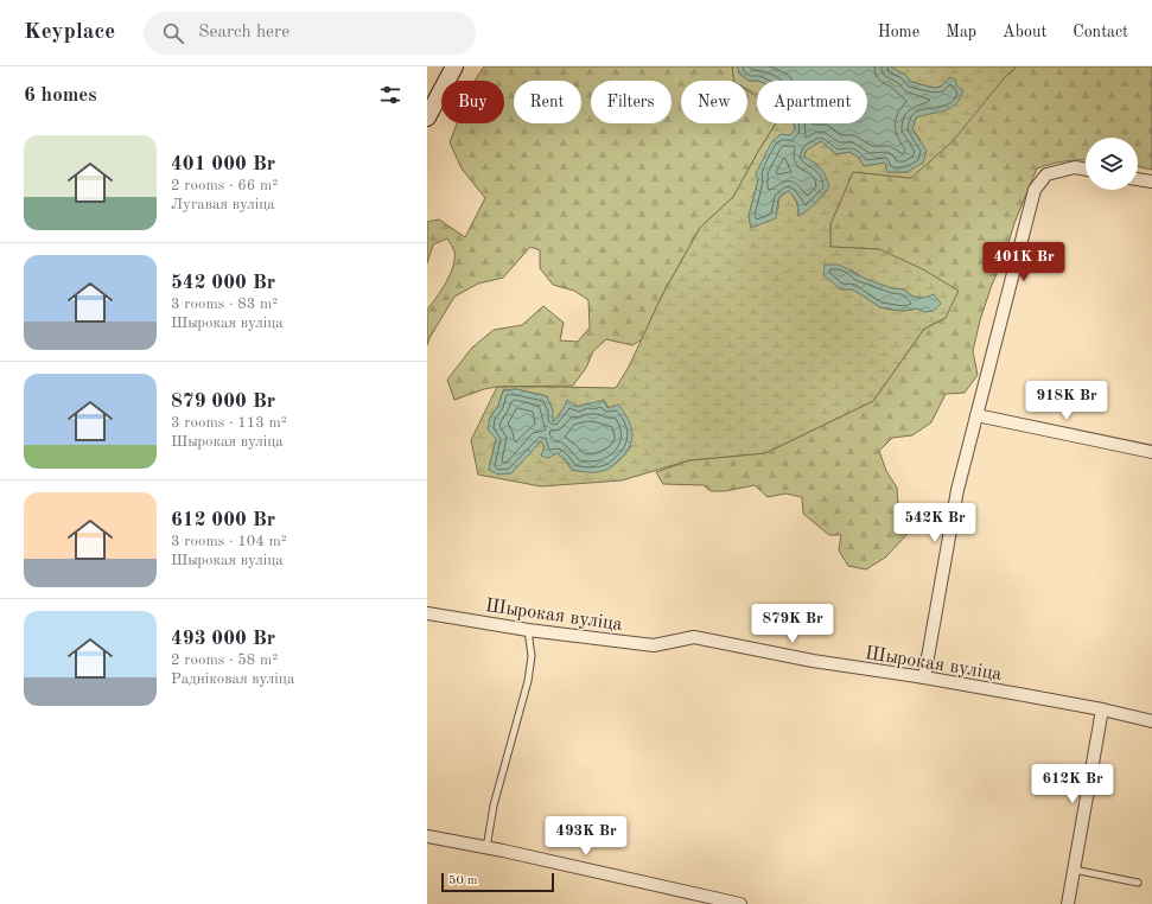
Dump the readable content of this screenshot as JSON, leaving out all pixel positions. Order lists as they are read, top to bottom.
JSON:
{
  "streets": {
    "street": ["Шырокая вуліца"]
  },
  "scale_bar": "50 m",
  "page": {
    "header": "Keyplace",
    "search": "Search here",
    "nav": [
      "Home",
      "Map",
      "About",
      "Contact"
    ],
    "heading": "6 homes",
    "chip": [
      "Buy",
      "Rent",
      "Filters",
      "New",
      "Apartment"
    ],
    "list": [
      {
        "name": "401 000 Br",
        "note": "2 rooms · 66 m² · Лугавая вуліца"
      },
      {
        "name": "542 000 Br",
        "note": "3 rooms · 83 m² · Шырокая вуліца"
      },
      {
        "name": "879 000 Br",
        "note": "3 rooms · 113 m² · Шырокая вуліца"
      },
      {
        "name": "612 000 Br",
        "note": "3 rooms · 104 m² · Шырокая вуліца"
      },
      {
        "name": "493 000 Br",
        "note": "2 rooms · 58 m² · Радніковая вуліца"
      }
    ],
    "price": [
      "401K Br",
      "918K Br",
      "542K Br",
      "879K Br",
      "612K Br",
      "493K Br"
    ],
    "scale": "50 m"
  }
}
